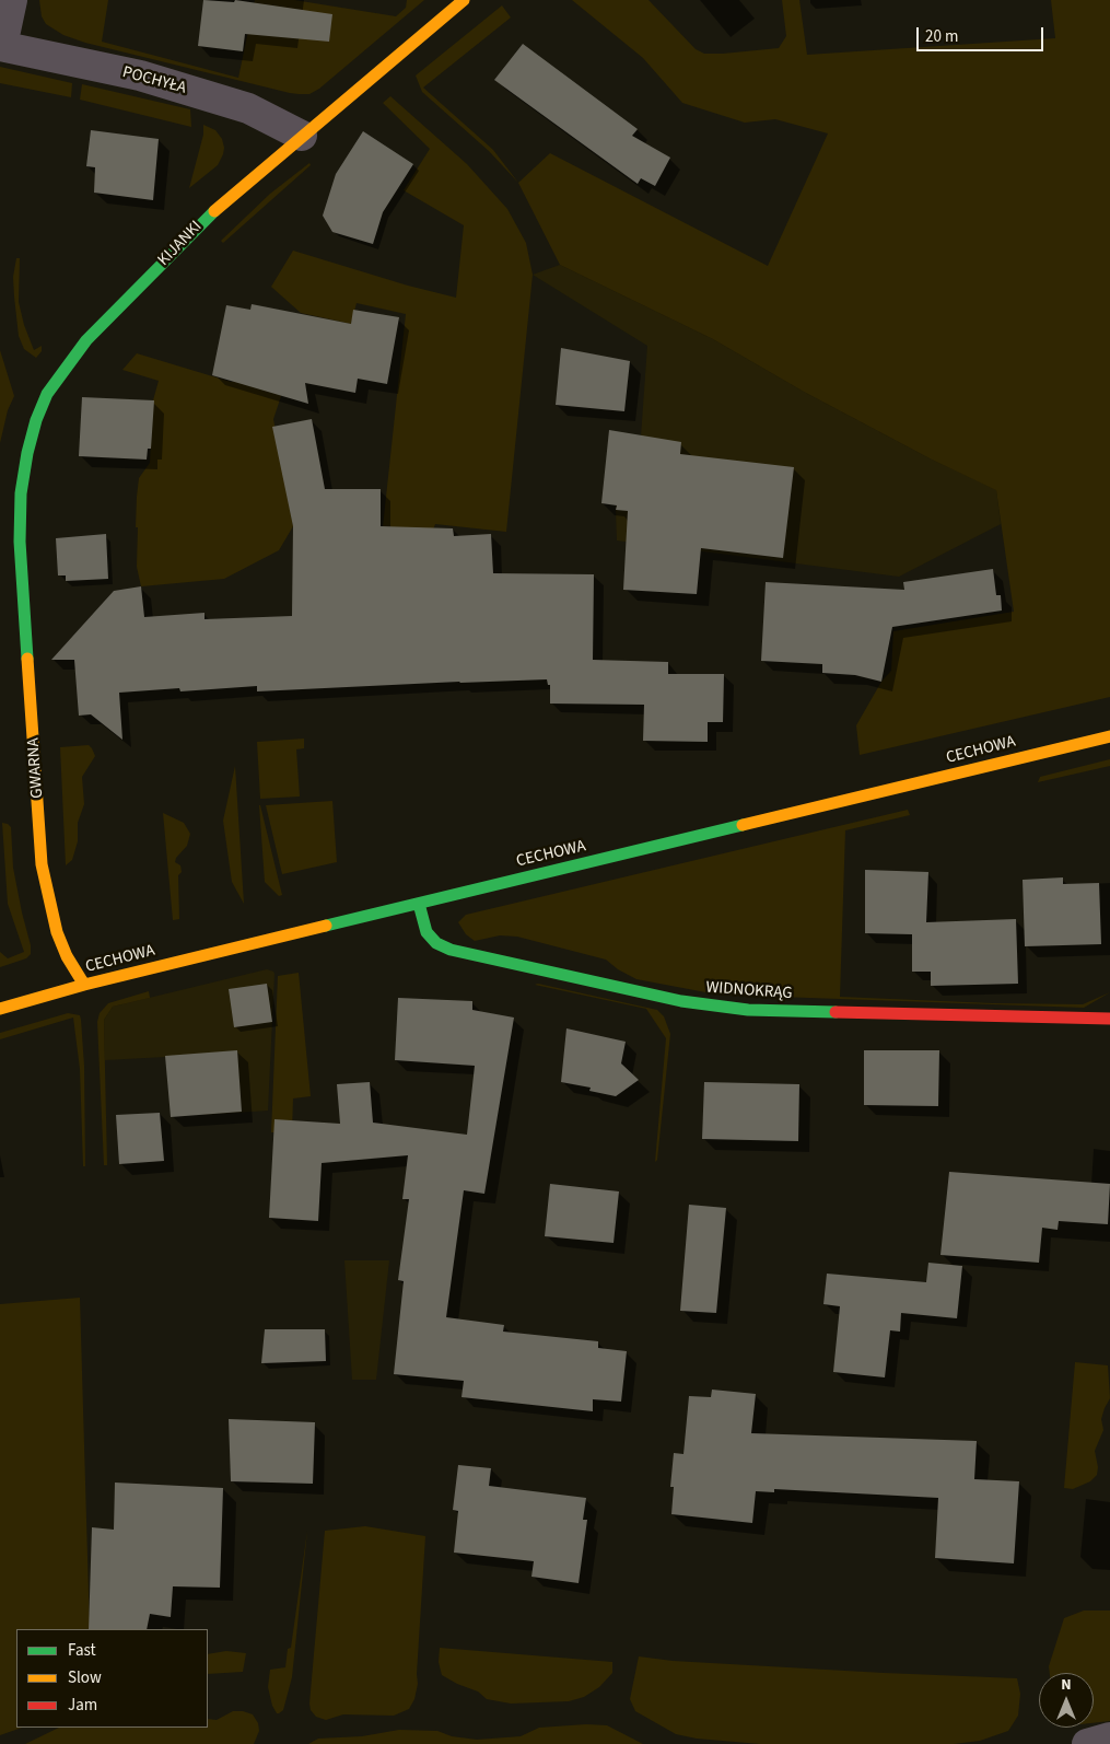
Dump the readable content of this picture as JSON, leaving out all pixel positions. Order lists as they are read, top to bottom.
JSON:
{
  "streets": {
    "street": [
      "POCHYŁA",
      "KIJANKI",
      "CECHOWA",
      "GWARNA",
      "WIDNOKRĄG"
    ]
  },
  "crossings": [
    ["POCHYŁA", "KIJANKI"],
    ["KIJANKI", "GWARNA"],
    ["CECHOWA", "GWARNA"],
    ["CECHOWA", "WIDNOKRĄG"]
  ],
  "legend": ["Fast", "Slow", "Jam"],
  "scale_bar": "20 m",
  "north": "top"
}
